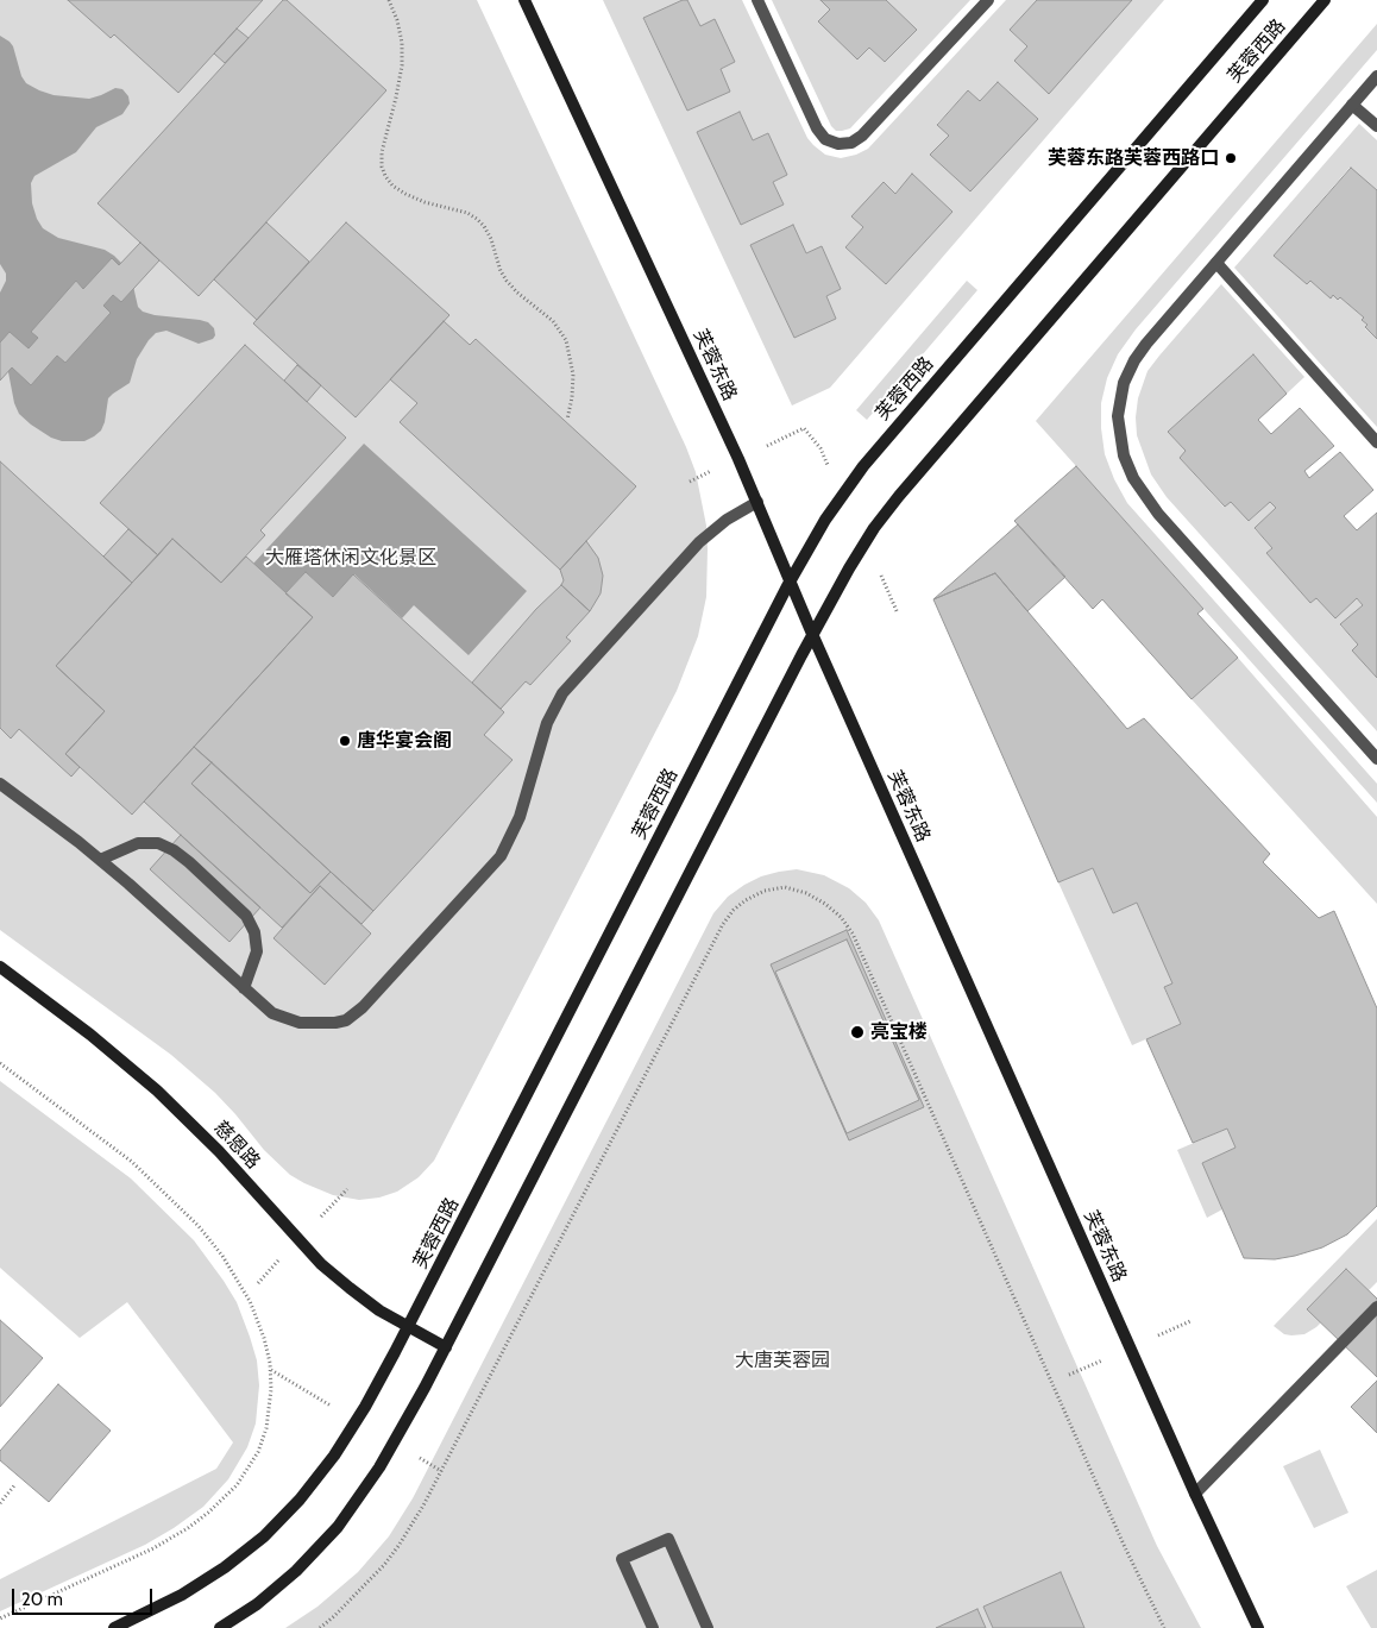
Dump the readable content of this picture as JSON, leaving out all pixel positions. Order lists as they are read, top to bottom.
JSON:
{
  "streets": {
    "main road": ["芙蓉西路", "芙蓉东路", "慈恩路"]
  },
  "crossings": [
    ["芙蓉西路", "芙蓉东路"],
    ["芙蓉西路", "慈恩路"]
  ],
  "parks": ["大雁塔休闲文化景区", "大唐芙蓉园"],
  "places": ["芙蓉东路芙蓉西路口", "唐华宴会阁", "亮宝楼"],
  "scale_bar": "20 m"
}
